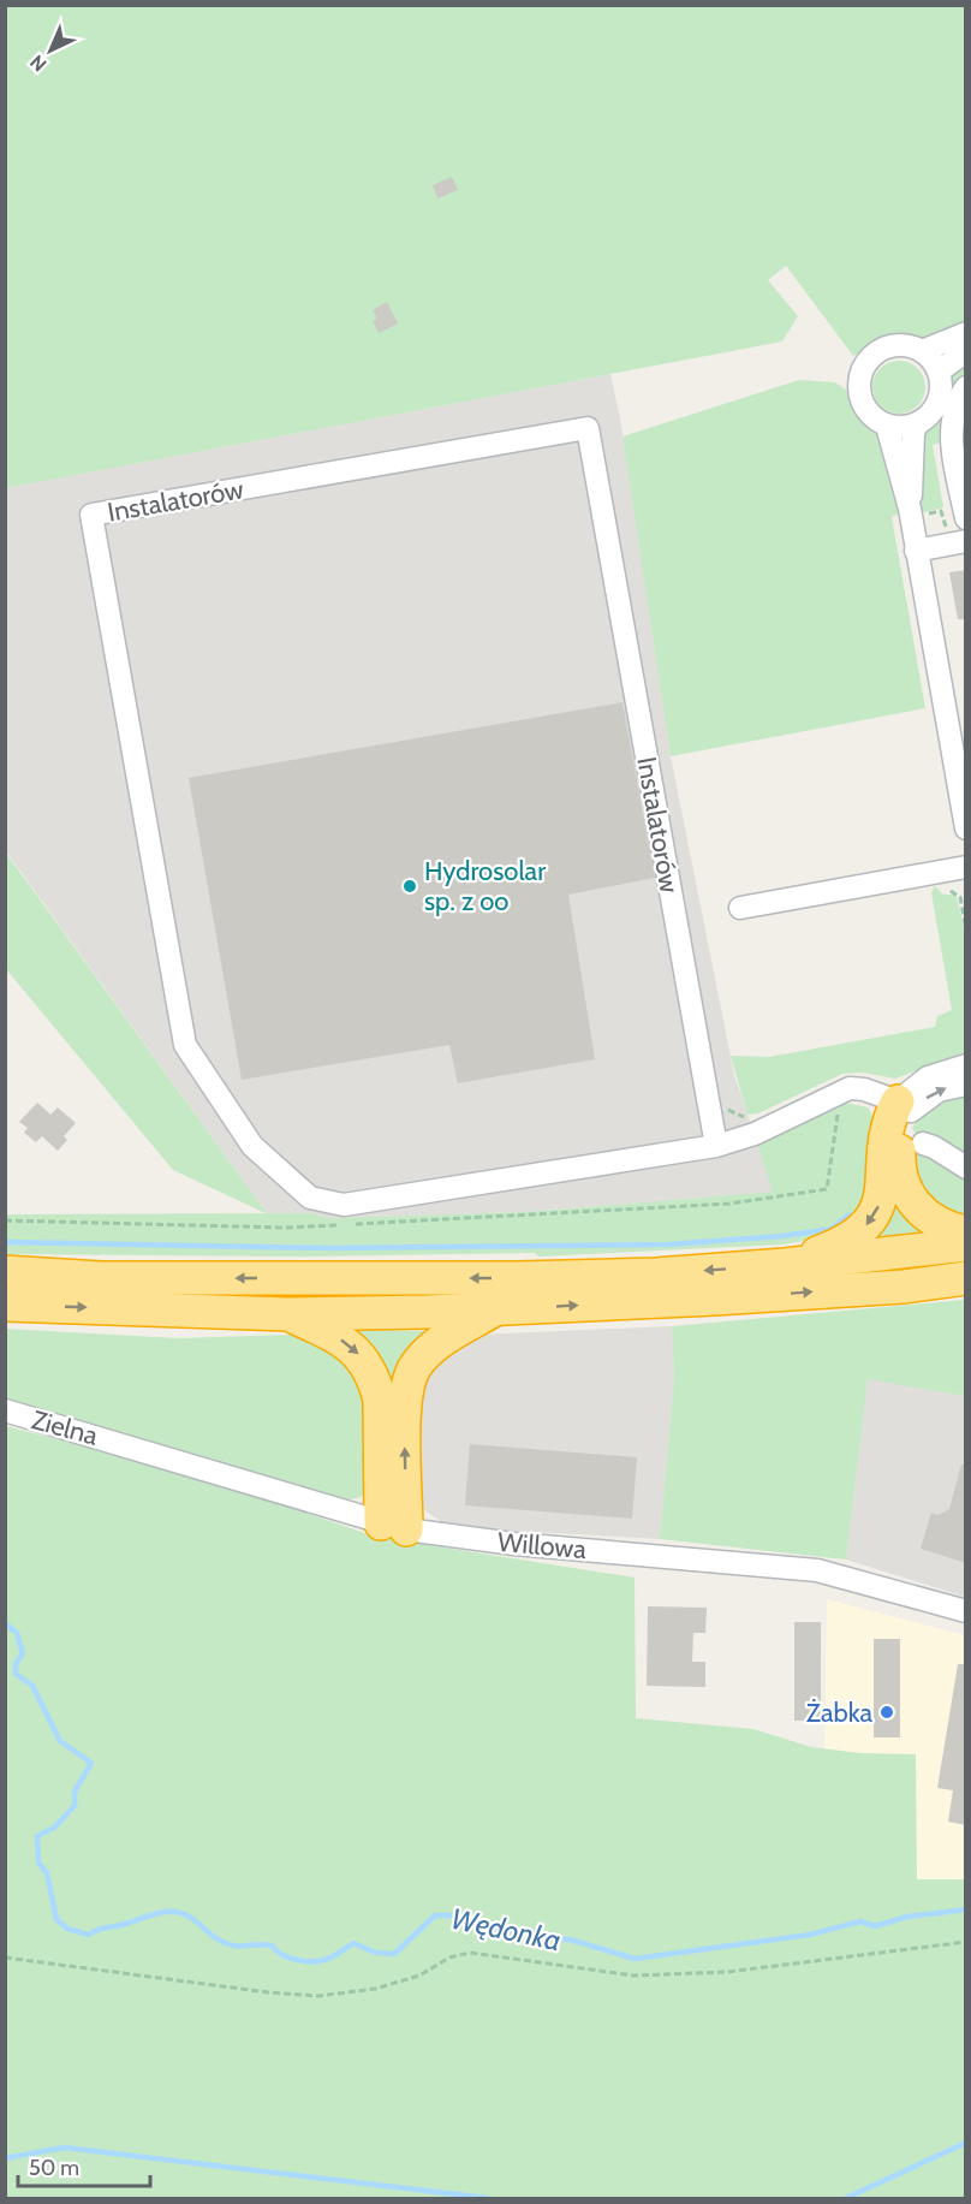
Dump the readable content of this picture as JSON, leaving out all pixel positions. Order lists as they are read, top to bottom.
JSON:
{
  "streets": {
    "street": ["Instalatorów", "Zielna", "Willowa"]
  },
  "crossings": [
    ["Zielna", "Willowa"]
  ],
  "water": ["Wędonka"],
  "places": ["Hydrosolar sp. z oo", "Żabka"],
  "scale_bar": "50 m",
  "north": "bottom left"
}
